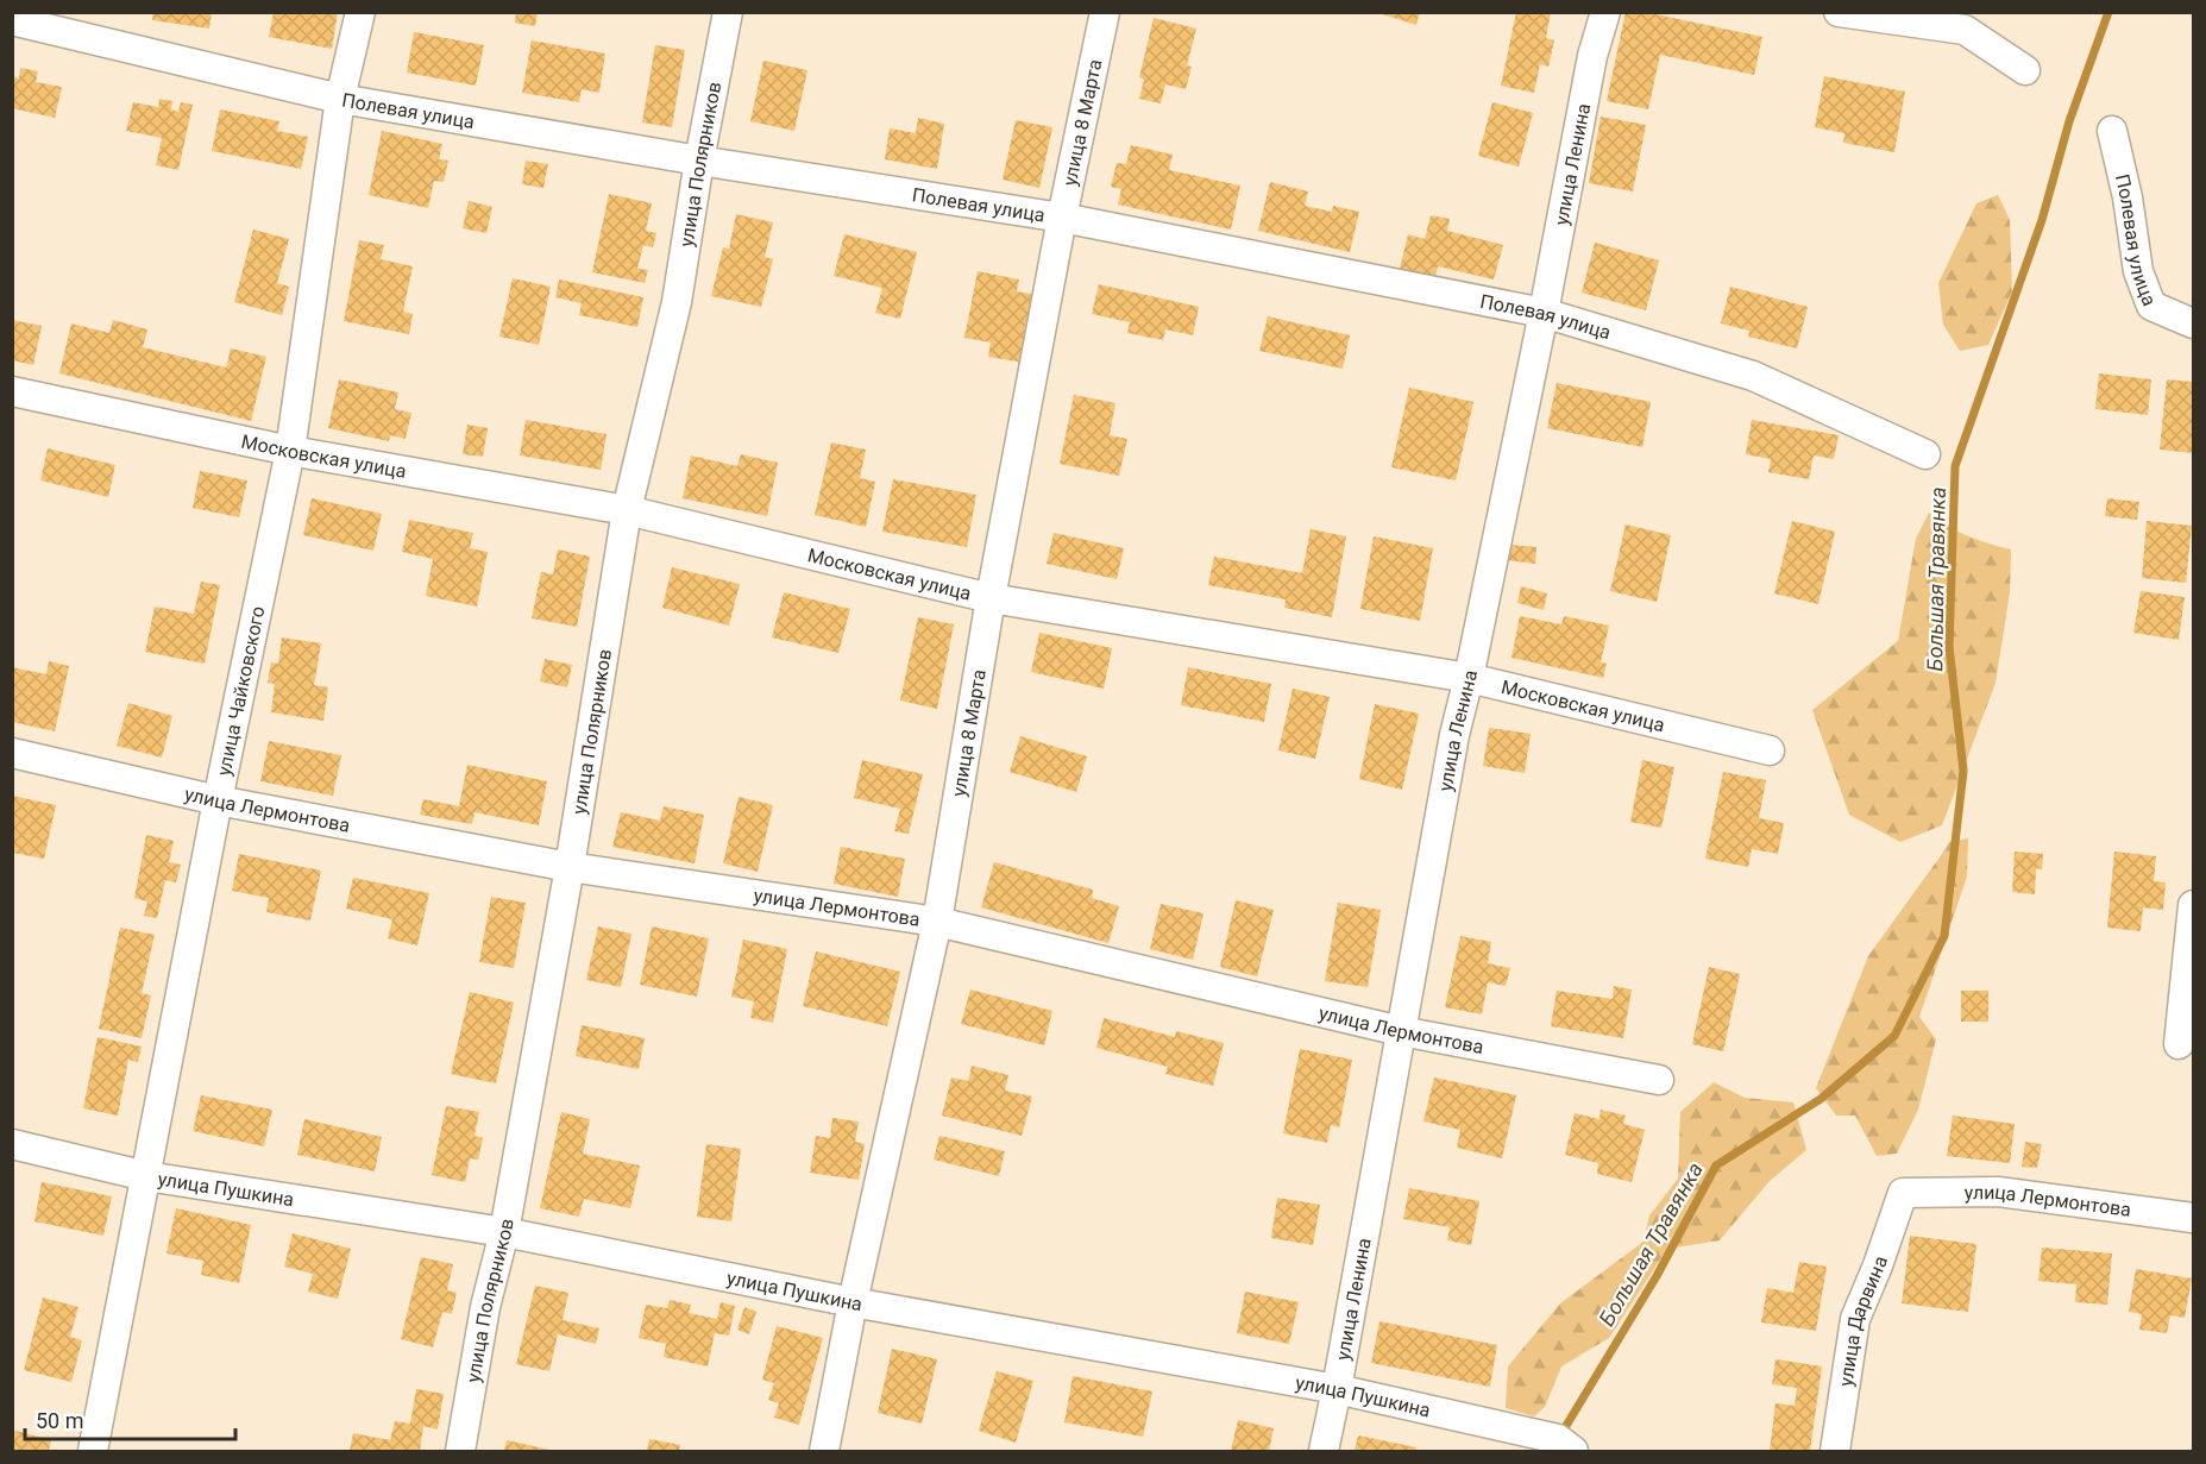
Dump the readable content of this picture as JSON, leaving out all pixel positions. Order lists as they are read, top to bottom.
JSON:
{
  "streets": {
    "street": [
      "Полевая улица",
      "улица 8 Марта",
      "улица Полярников",
      "улица Ленина",
      "Московская улица",
      "улица Чайковского",
      "улица Лермонтова",
      "улица Пушкина",
      "улица Дарвина"
    ]
  },
  "crossings": [
    ["Полевая улица", "улица 8 Марта"],
    ["Полевая улица", "улица Полярников"],
    ["Полевая улица", "улица Ленина"],
    ["Полевая улица", "улица Чайковского"],
    ["улица 8 Марта", "Московская улица"],
    ["улица 8 Марта", "улица Лермонтова"],
    ["улица 8 Марта", "улица Пушкина"],
    ["улица Полярников", "Московская улица"],
    ["улица Полярников", "улица Лермонтова"],
    ["улица Полярников", "улица Пушкина"],
    ["улица Ленина", "Московская улица"],
    ["улица Ленина", "улица Лермонтова"],
    ["улица Ленина", "улица Пушкина"],
    ["Московская улица", "улица Чайковского"],
    ["улица Чайковского", "улица Лермонтова"],
    ["улица Чайковского", "улица Пушкина"],
    ["улица Лермонтова", "улица Дарвина"]
  ],
  "water": ["Большая Травянка"],
  "scale_bar": "50 m"
}
